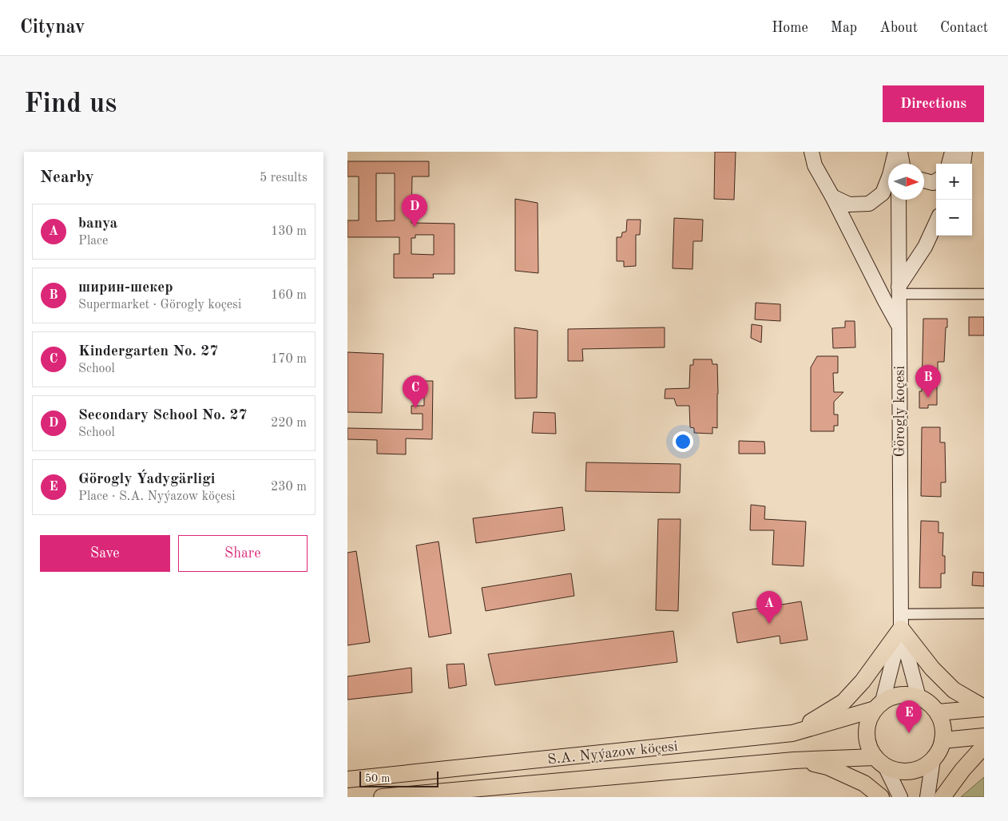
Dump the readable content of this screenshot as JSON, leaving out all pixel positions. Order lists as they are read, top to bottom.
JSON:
{
  "streets": {
    "main road": ["S.A. Nyýazow köçesi"],
    "street": ["Görogly koçesi"]
  },
  "scale_bar": "50 m",
  "north": "right",
  "page": {
    "header": "Citynav",
    "nav": [
      "Home",
      "Map",
      "About",
      "Contact"
    ],
    "buttons": [
      "Directions",
      ["Save", "Share"]
    ],
    "title": "Find us",
    "heading": ["Nearby", "5 results"],
    "map_buttons": ["+", "−"],
    "pins": [
      "D",
      "B",
      "C",
      "A",
      "E"
    ],
    "list": [
      {
        "mark": "A",
        "name": "banya",
        "note": "Place",
        "value": "130 m"
      },
      {
        "mark": "B",
        "name": "ширин-шекер",
        "note": "Supermarket · Görogly koçesi",
        "value": "160 m"
      },
      {
        "mark": "C",
        "name": "Kindergarten No. 27",
        "note": "School",
        "value": "170 m"
      },
      {
        "mark": "D",
        "name": "Secondary School No. 27",
        "note": "School",
        "value": "220 m"
      },
      {
        "mark": "E",
        "name": "Görogly Ýadygärligi",
        "note": "Place · S.A. Nyýazow köçesi",
        "value": "230 m"
      }
    ],
    "scale": "50 m"
  }
}
